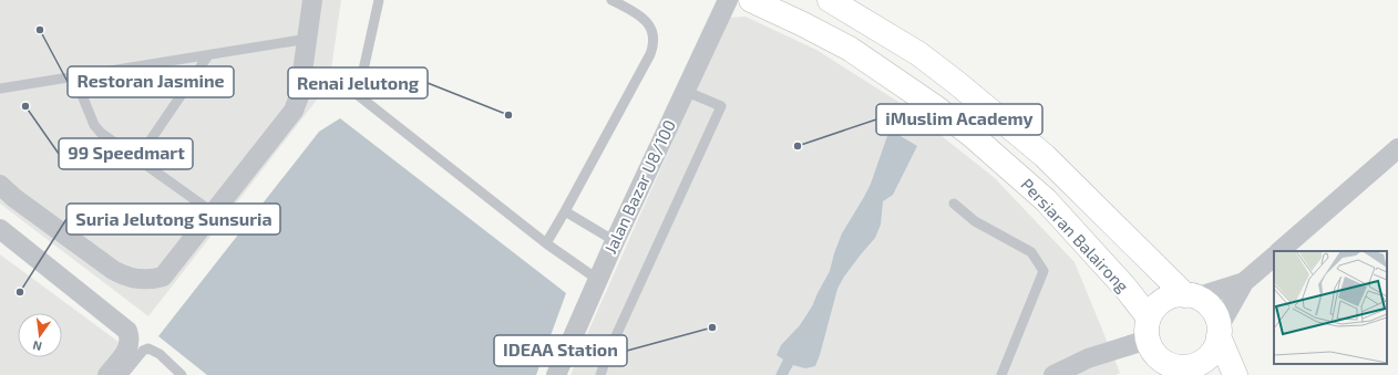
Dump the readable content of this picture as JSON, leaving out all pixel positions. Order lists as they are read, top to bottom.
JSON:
{
  "streets": {
    "street": ["Jalan Bazar U8/100", "Persiaran Balairong"]
  },
  "places": [
    "Restoran Jasmine",
    "99 Speedmart",
    "Renai Jelutong",
    "iMuslim Academy",
    "Suria Jelutong Sunsuria",
    "IDEAA Station"
  ],
  "north": "bottom"
}
